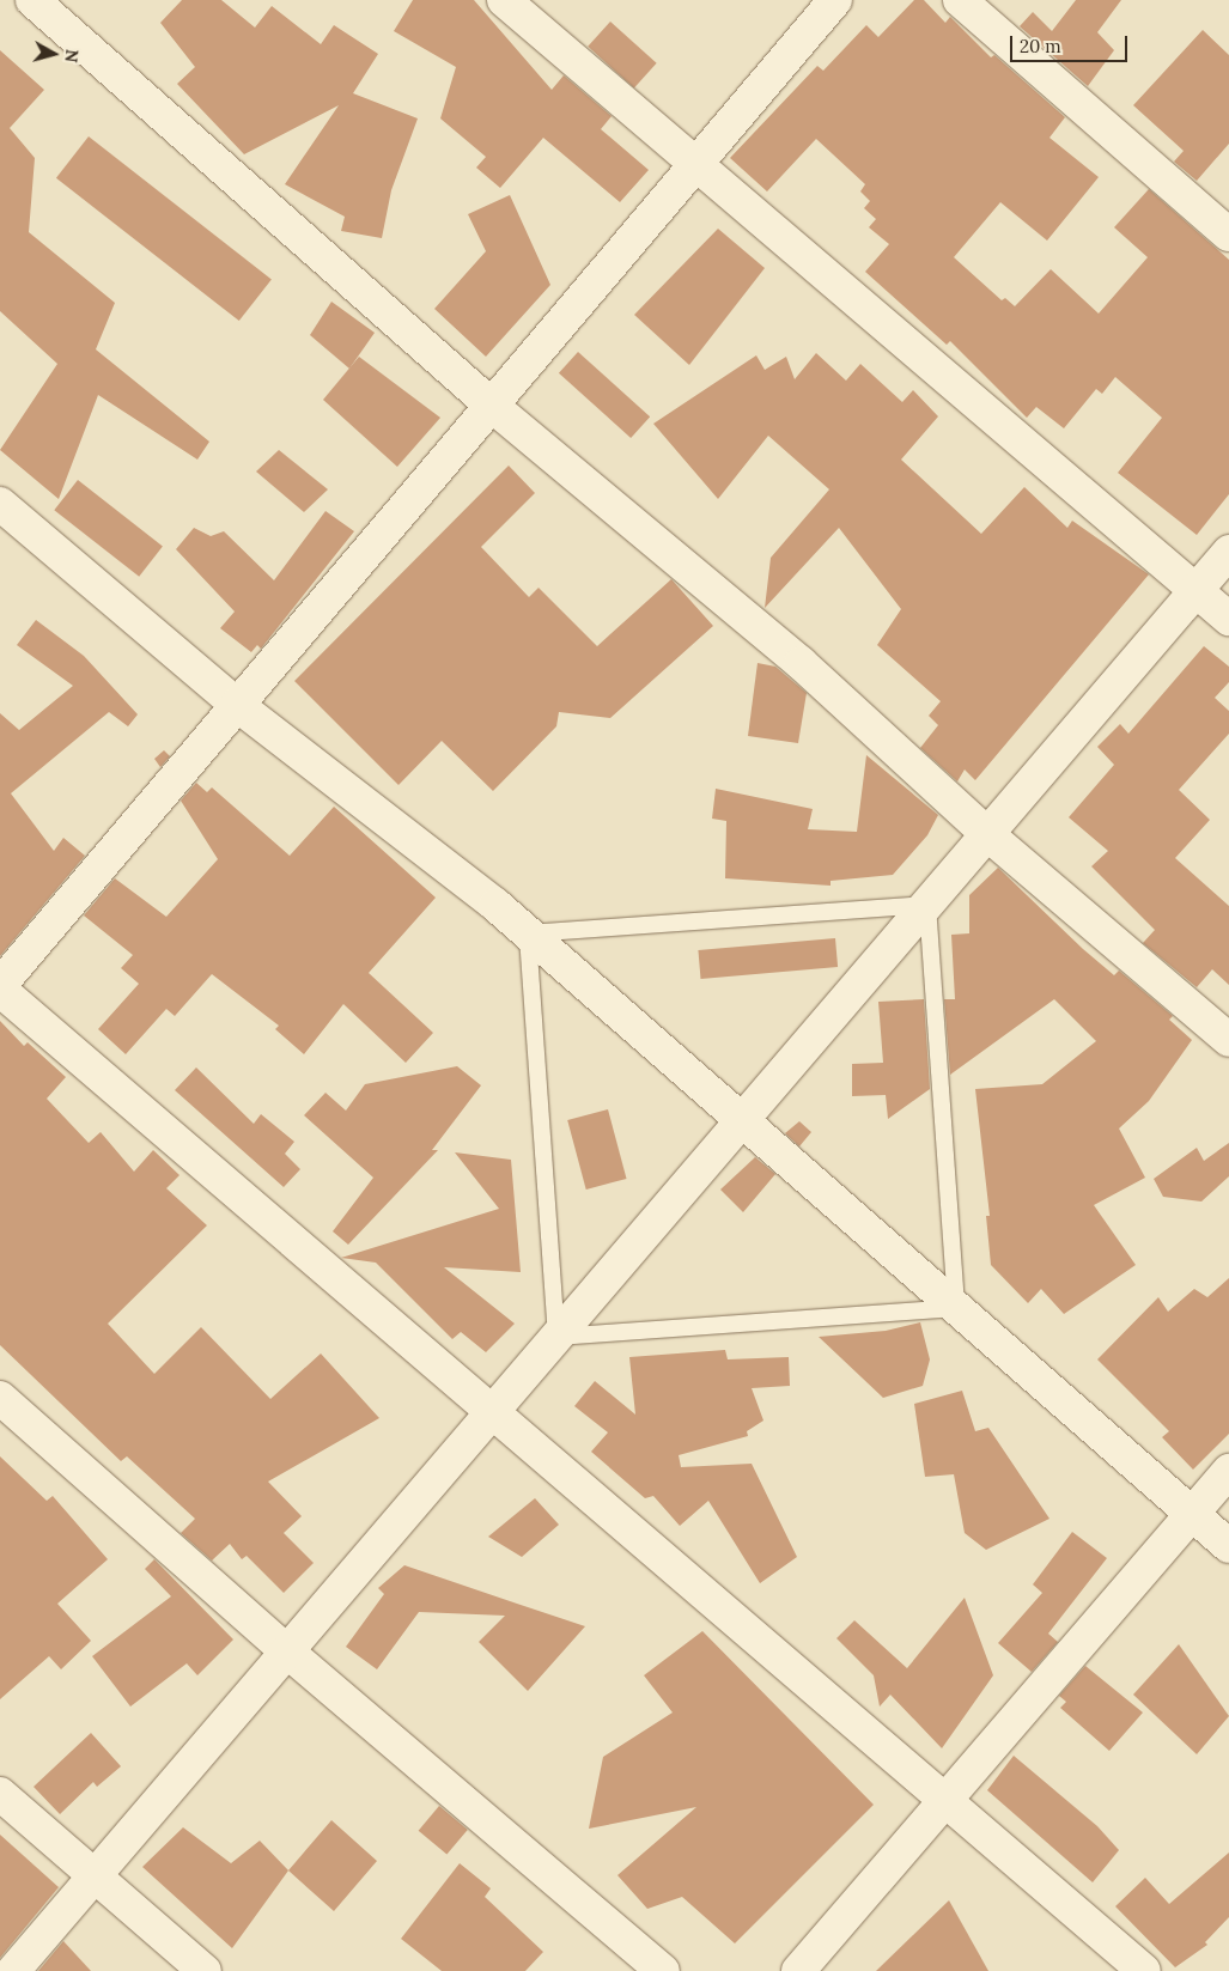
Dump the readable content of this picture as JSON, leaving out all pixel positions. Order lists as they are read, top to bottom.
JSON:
{
  "scale_bar": "20 m",
  "north": "right"
}
